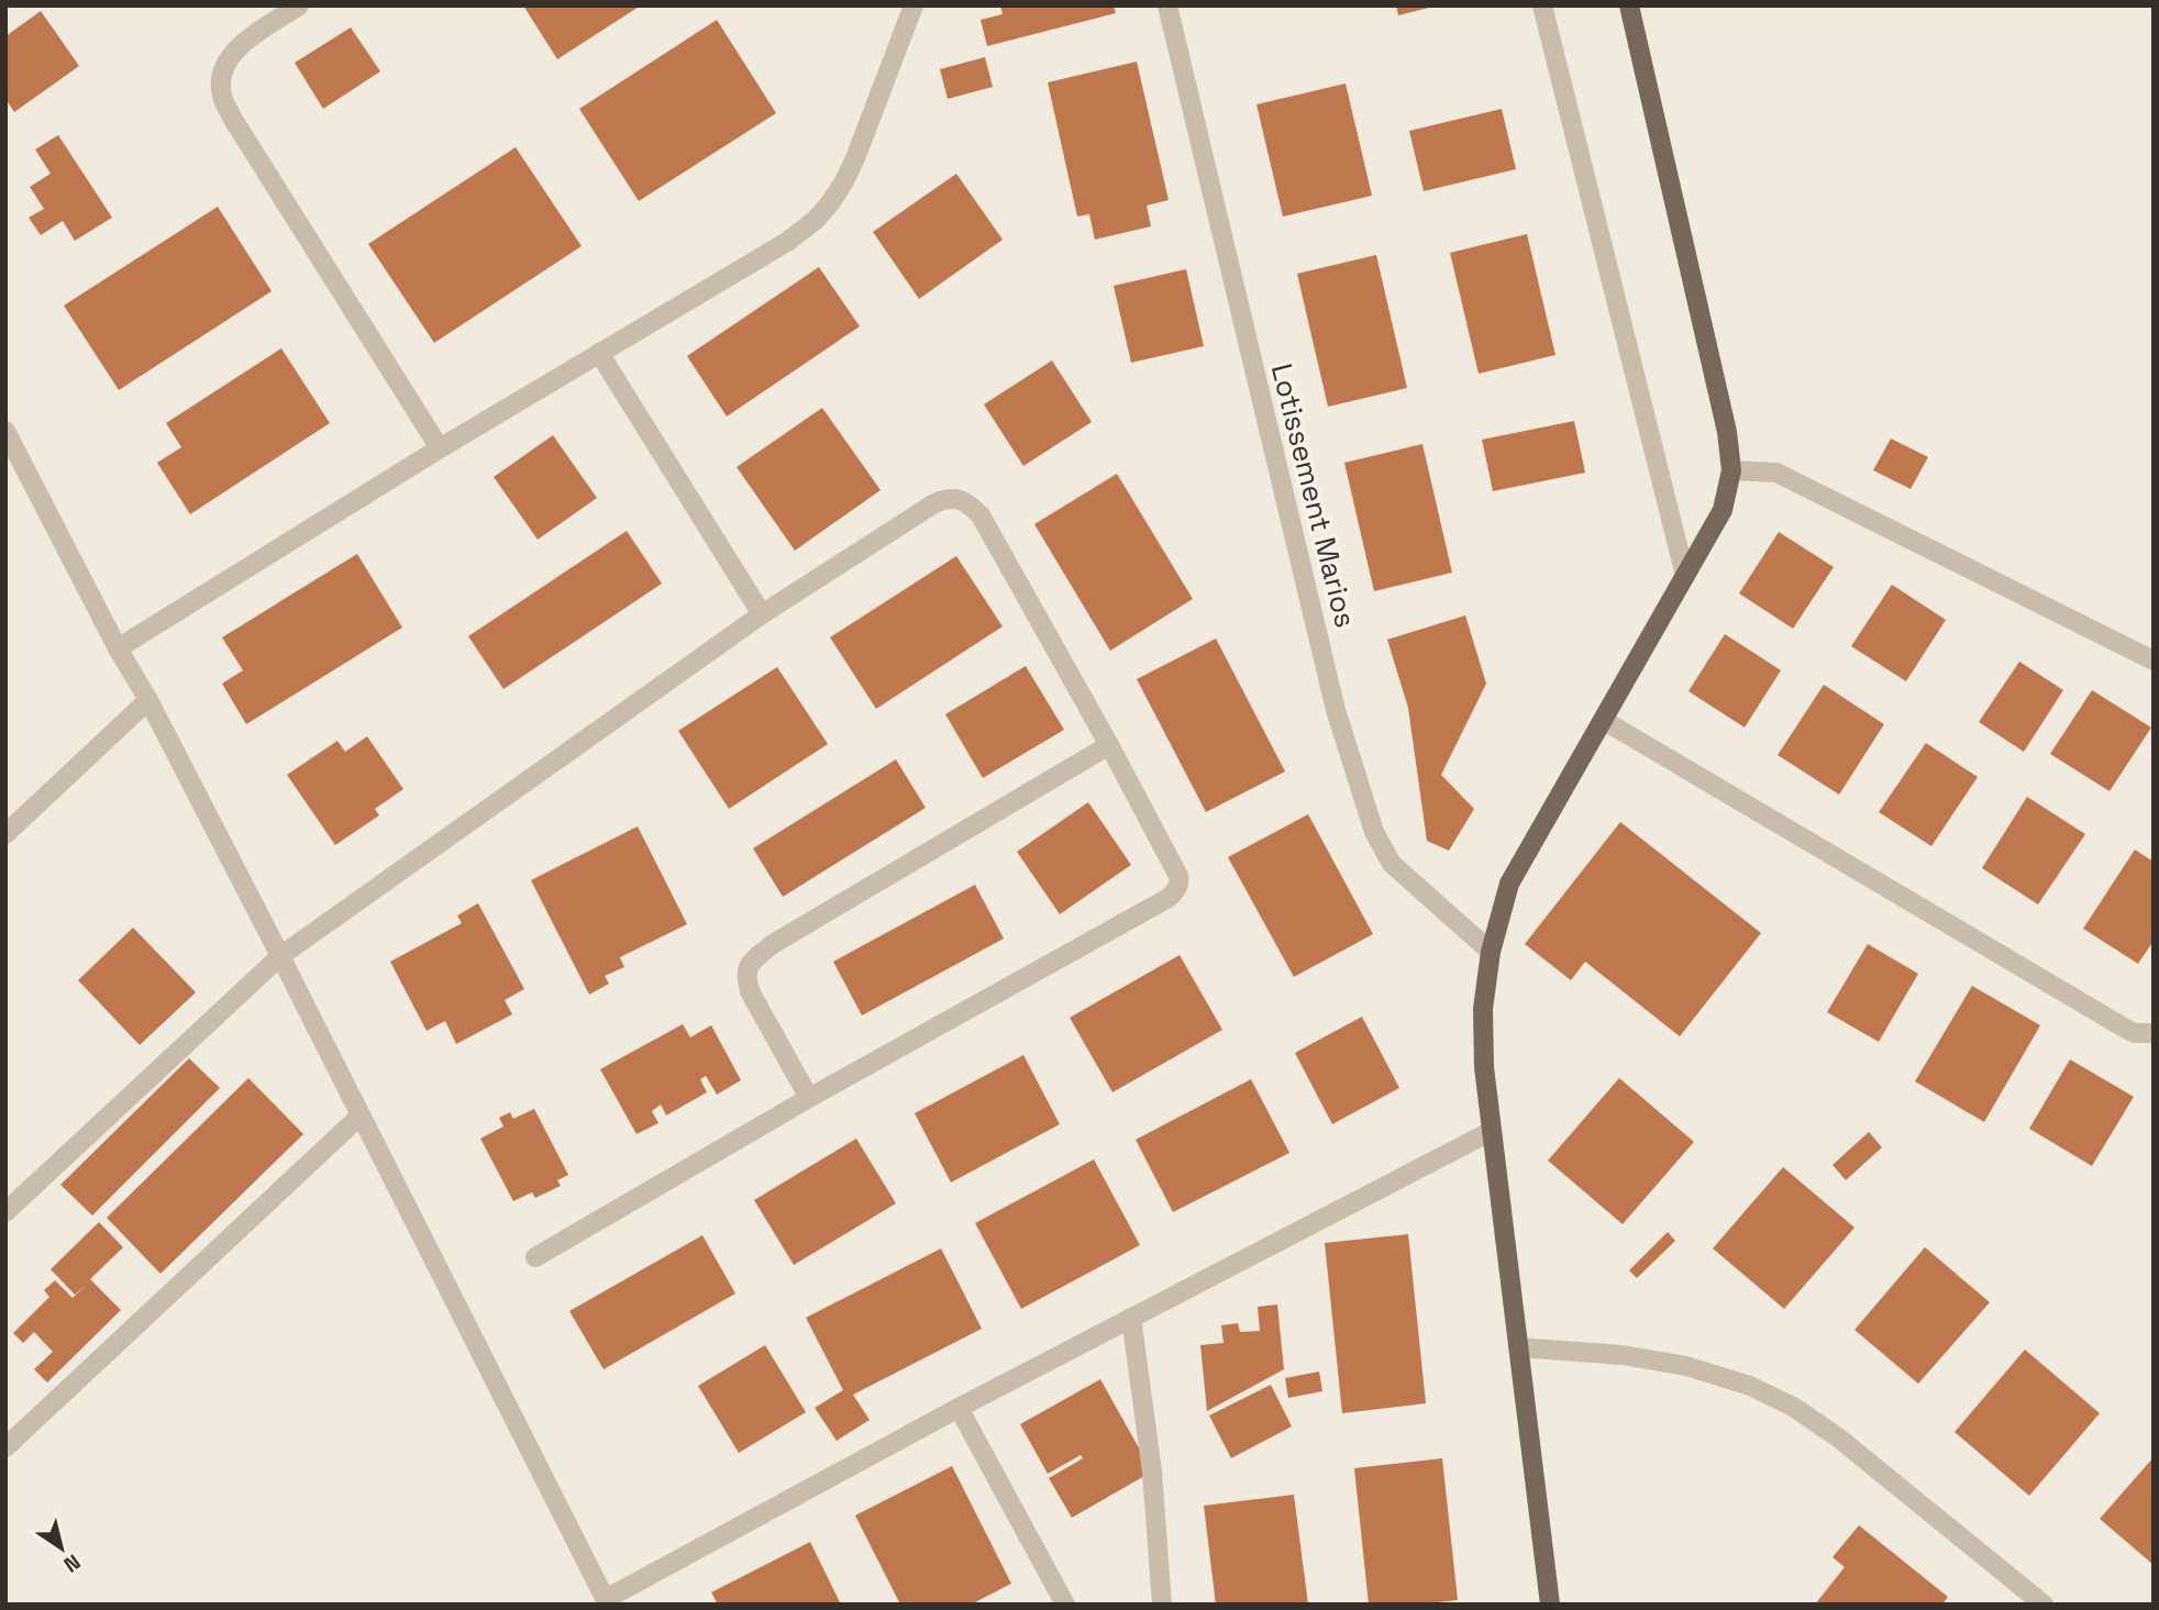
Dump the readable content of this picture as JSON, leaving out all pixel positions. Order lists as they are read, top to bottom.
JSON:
{
  "streets": {
    "street": ["Lotissement Marios"]
  },
  "north": "bottom right"
}
